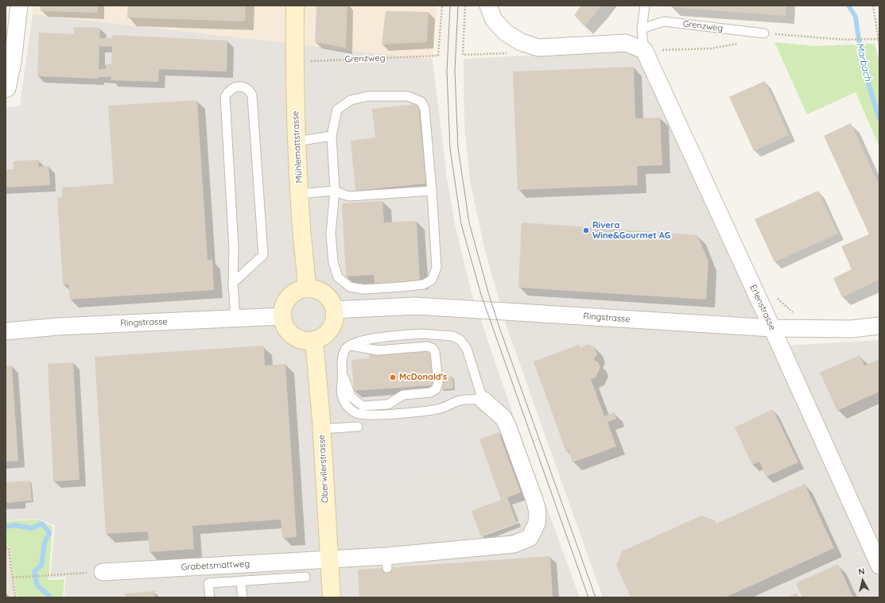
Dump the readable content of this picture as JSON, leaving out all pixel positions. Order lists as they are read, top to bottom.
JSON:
{
  "streets": {
    "main road": ["Mühlemattstrasse", "Oberwilerstrasse"],
    "street": ["Erlenstrasse", "Ringstrasse", "Grabetsmattweg"],
    "lane": ["Grenzweg"]
  },
  "crossings": [
    ["Grenzweg", "Mühlemattstrasse"],
    ["Mühlemattstrasse", "Ringstrasse"],
    ["Mühlemattstrasse", "Oberwilerstrasse"],
    ["Erlenstrasse", "Ringstrasse"],
    ["Ringstrasse", "Oberwilerstrasse"],
    ["Oberwilerstrasse", "Grabetsmattweg"]
  ],
  "water": ["Marbach"],
  "places": ["Rivera Wine&Gourmet AG", "McDonald's"],
  "north": "top"
}
